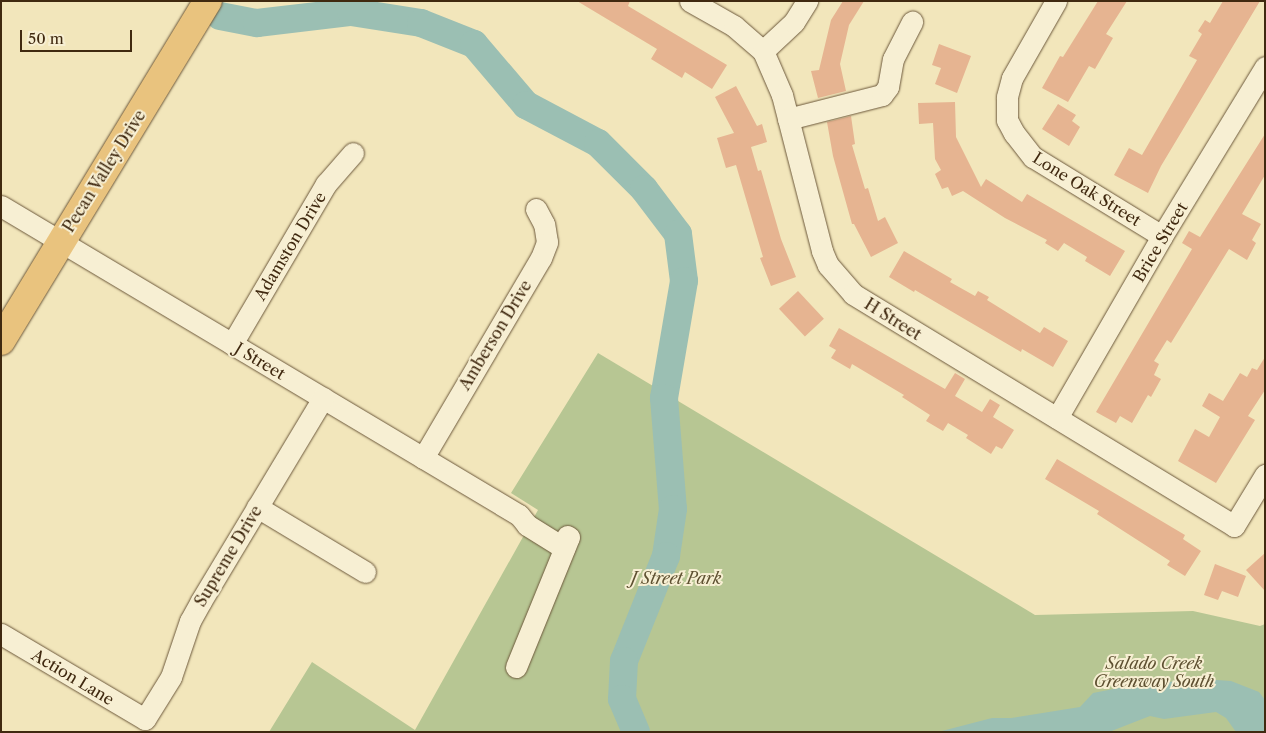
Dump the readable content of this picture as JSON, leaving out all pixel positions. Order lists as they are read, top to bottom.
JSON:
{
  "streets": {
    "main road": ["Pecan Valley Drive"],
    "street": [
      "Lone Oak Street",
      "Brice Street",
      "Adamston Drive",
      "H Street",
      "Amberson Drive",
      "J Street",
      "Supreme Drive",
      "Action Lane"
    ]
  },
  "crossings": [
    ["Pecan Valley Drive", "J Street"],
    ["Lone Oak Street", "Brice Street"],
    ["Brice Street", "H Street"],
    ["Adamston Drive", "J Street"],
    ["Amberson Drive", "J Street"],
    ["J Street", "Supreme Drive"],
    ["Supreme Drive", "Action Lane"]
  ],
  "parks": ["J Street Park", "Salado Creek Greenway South"],
  "scale_bar": "50 m"
}
